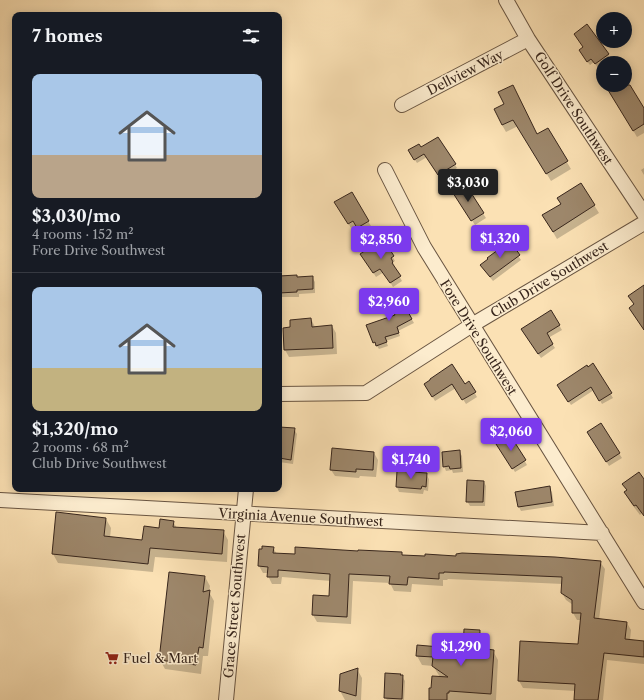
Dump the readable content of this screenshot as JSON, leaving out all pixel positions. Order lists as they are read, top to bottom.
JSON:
{
  "streets": {
    "street": [
      "Dellview Way",
      "Golf Drive Southwest",
      "Club Drive Southwest",
      "Fore Drive Southwest",
      "Virginia Avenue Southwest",
      "Grace Street Southwest"
    ]
  },
  "crossings": [
    ["Dellview Way", "Golf Drive Southwest"],
    ["Club Drive Southwest", "Fore Drive Southwest"],
    ["Fore Drive Southwest", "Virginia Avenue Southwest"],
    ["Virginia Avenue Southwest", "Grace Street Southwest"]
  ],
  "places": {
    "supermarket": ["Fuel & Mart"]
  },
  "page": {
    "map_buttons": ["+", "−"],
    "heading": "7 homes",
    "list": [
      {
        "name": "$3,030/mo",
        "note": "4 rooms · 152 m² · Fore Drive Southwest"
      },
      {
        "name": "$1,320/mo",
        "note": "2 rooms · 68 m² · Club Drive Southwest"
      }
    ],
    "price": [
      "$3,030",
      "$1,320",
      "$2,850",
      "$2,960",
      "$2,060",
      "$1,740",
      "$1,290"
    ]
  }
}
